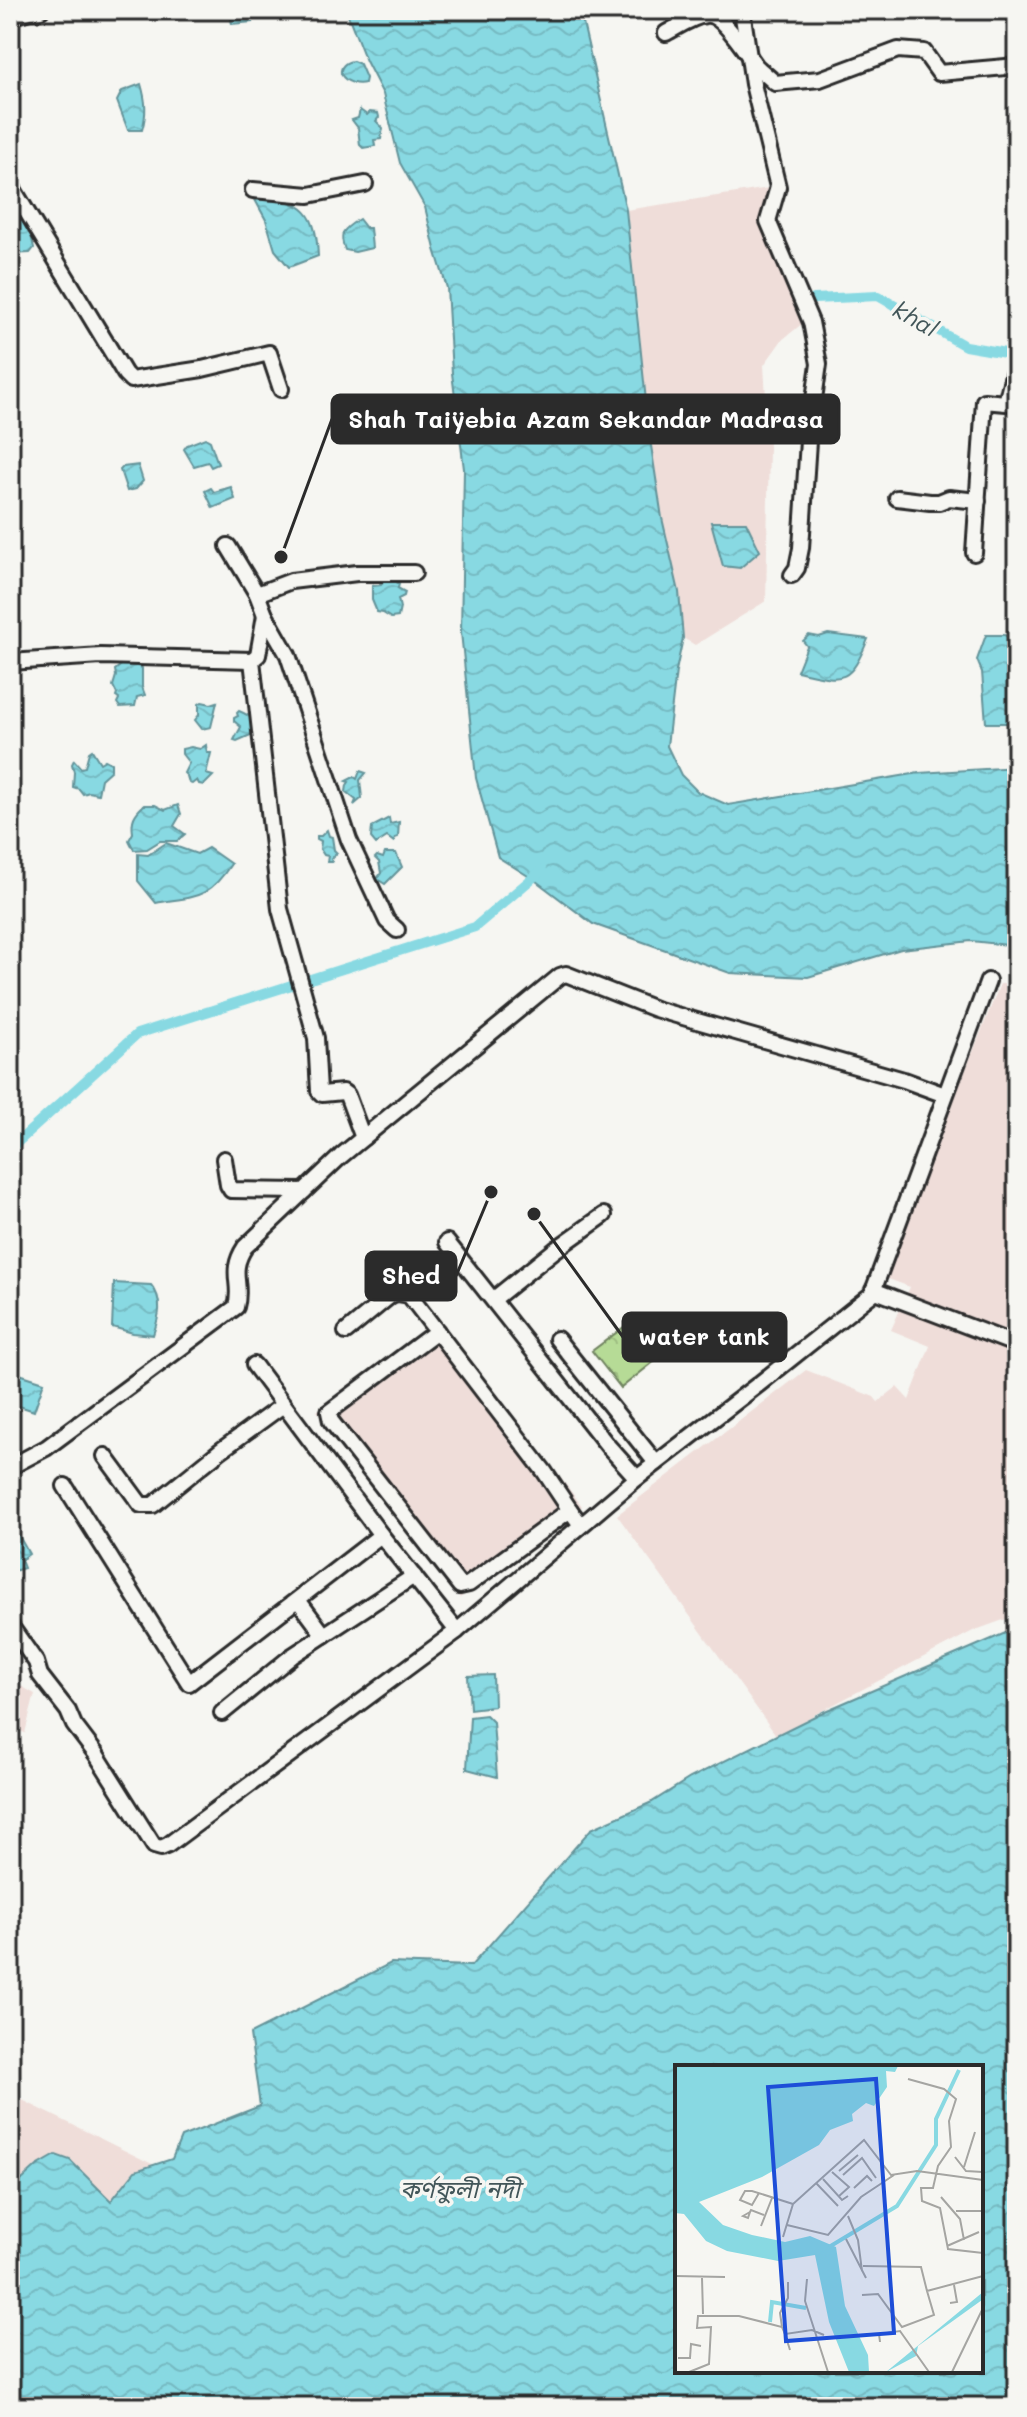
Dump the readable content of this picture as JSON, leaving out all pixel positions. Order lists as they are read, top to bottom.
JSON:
{
  "water": ["khal", "কর্ণফুলী নদী"],
  "places": ["Shah Taiÿebia Azam Sekandar Madrasa", "Shed", "water tank"]
}
